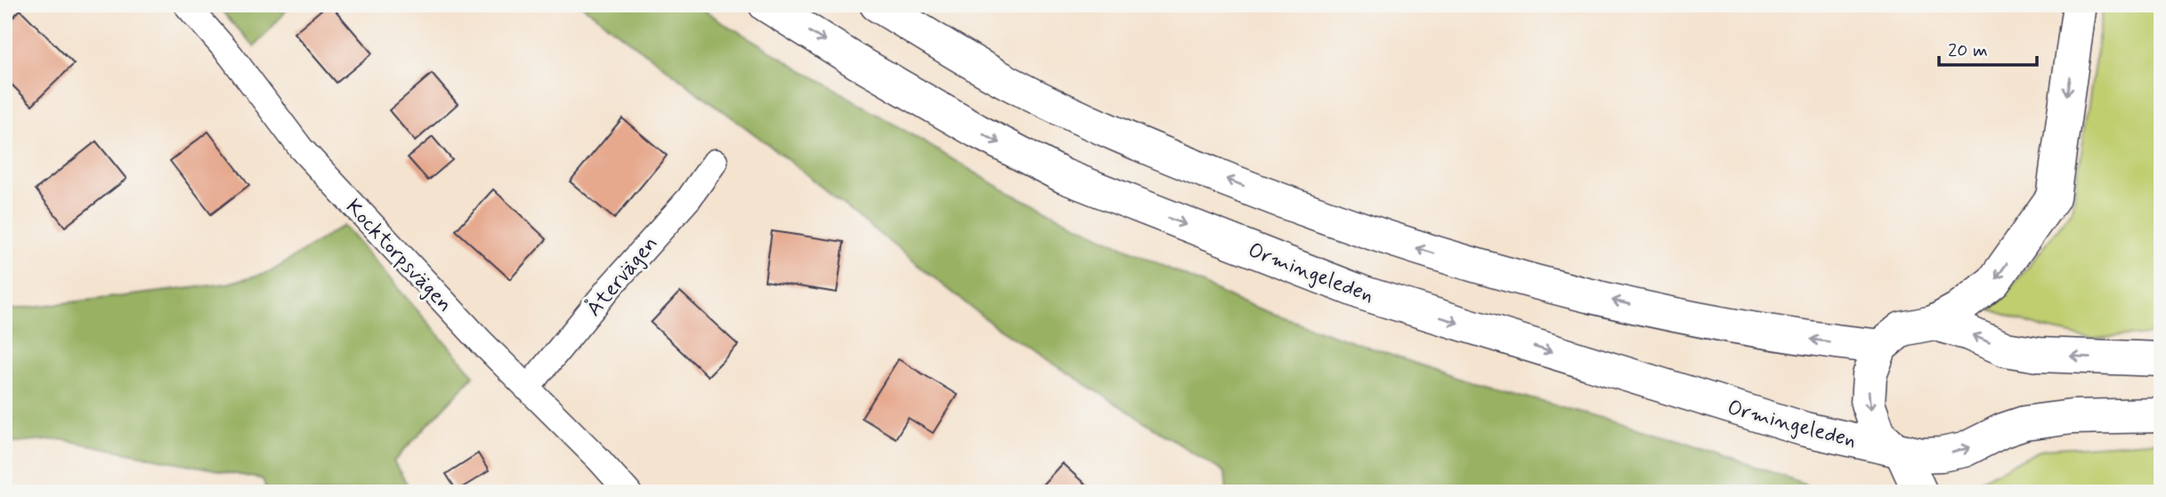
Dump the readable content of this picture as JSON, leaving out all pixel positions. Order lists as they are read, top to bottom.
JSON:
{
  "streets": {
    "main road": ["Ormingeleden"],
    "street": ["Kocktorpsvägen", "Återvägen"]
  },
  "crossings": [
    ["Kocktorpsvägen", "Återvägen"]
  ],
  "scale_bar": "20 m"
}
